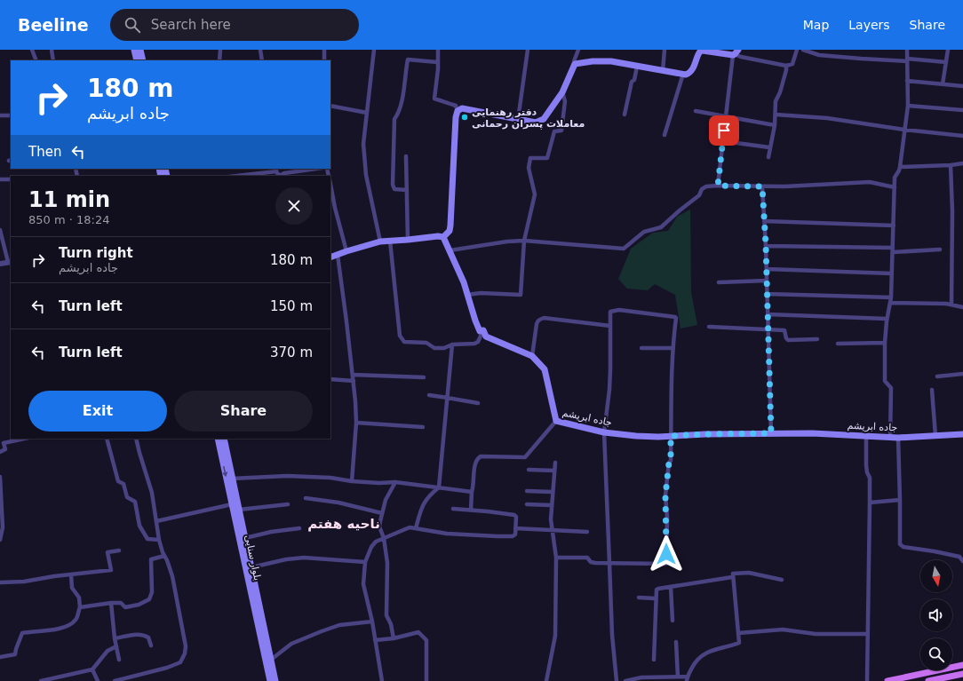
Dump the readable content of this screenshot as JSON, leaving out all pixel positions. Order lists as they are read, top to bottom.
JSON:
{
  "streets": {
    "main road": ["جاده ابریشم", "بلوار سنایی"]
  },
  "districts": ["ناحیه هفتم"],
  "places": ["دفتر رهنمایی معاملات پسران رحمانی"],
  "north": "bottom",
  "page": {
    "header": "Beeline",
    "search": "Search here",
    "nav": ["Map", "Layers", "Share"],
    "turn": ["180 m", "جاده ابریشم"],
    "then": "Then",
    "heading": ["11 min", "850 m · 18:24"],
    "list": [
      {
        "name": "Turn right",
        "note": "جاده ابریشم",
        "value": "180 m"
      },
      {
        "name": "Turn left",
        "value": "150 m"
      },
      {
        "name": "Turn left",
        "value": "370 m"
      }
    ],
    "buttons": ["Exit", "Share"]
  }
}
